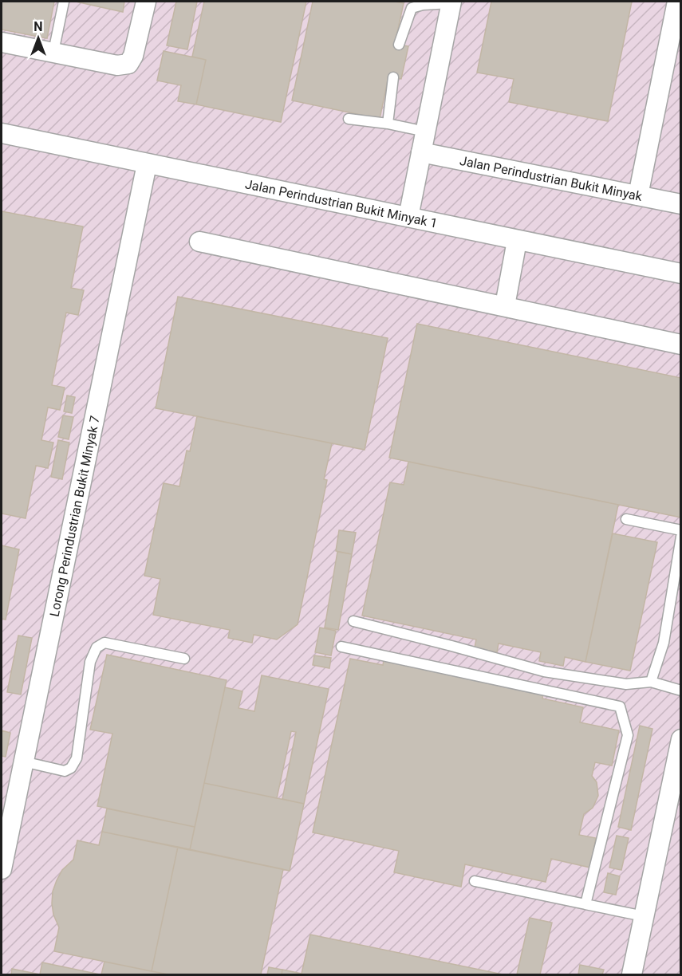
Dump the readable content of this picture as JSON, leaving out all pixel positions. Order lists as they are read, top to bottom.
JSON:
{
  "streets": {
    "street": ["Jalan Perindustrian Bukit Minyak", "Jalan Perindustrian Bukit Minyak 1", "Lorong Perindustrian Bukit Minyak 7"]
  },
  "crossings": [
    ["Jalan Perindustrian Bukit Minyak 1", "Lorong Perindustrian Bukit Minyak 7"]
  ],
  "north": "top"
}
